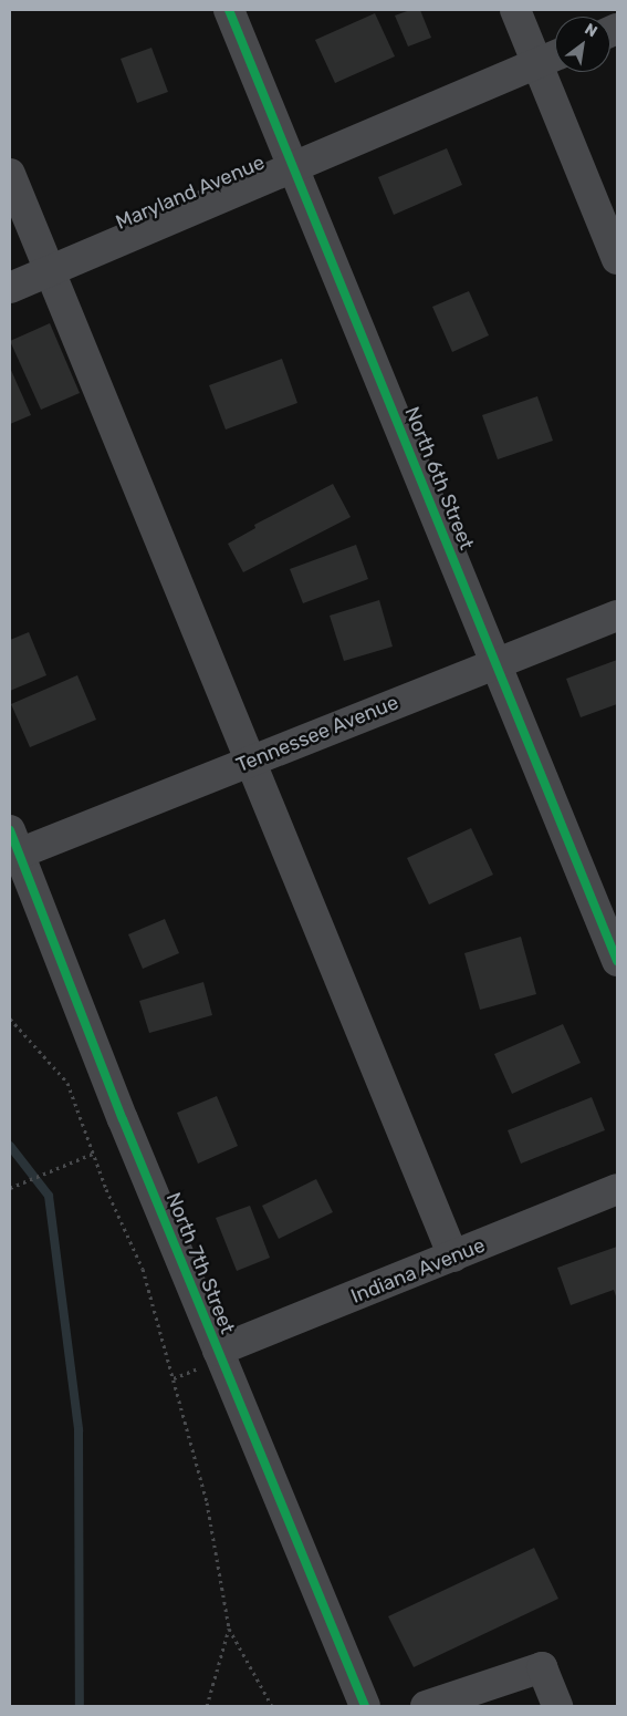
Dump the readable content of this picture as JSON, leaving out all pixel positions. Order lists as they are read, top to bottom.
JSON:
{
  "streets": {
    "street": [
      "Maryland Avenue",
      "North 6th Street",
      "Tennessee Avenue",
      "North 7th Street",
      "Indiana Avenue"
    ]
  },
  "crossings": [
    ["Maryland Avenue", "North 6th Street"],
    ["North 6th Street", "Tennessee Avenue"],
    ["Tennessee Avenue", "North 7th Street"],
    ["North 7th Street", "Indiana Avenue"]
  ],
  "north": "top right"
}
